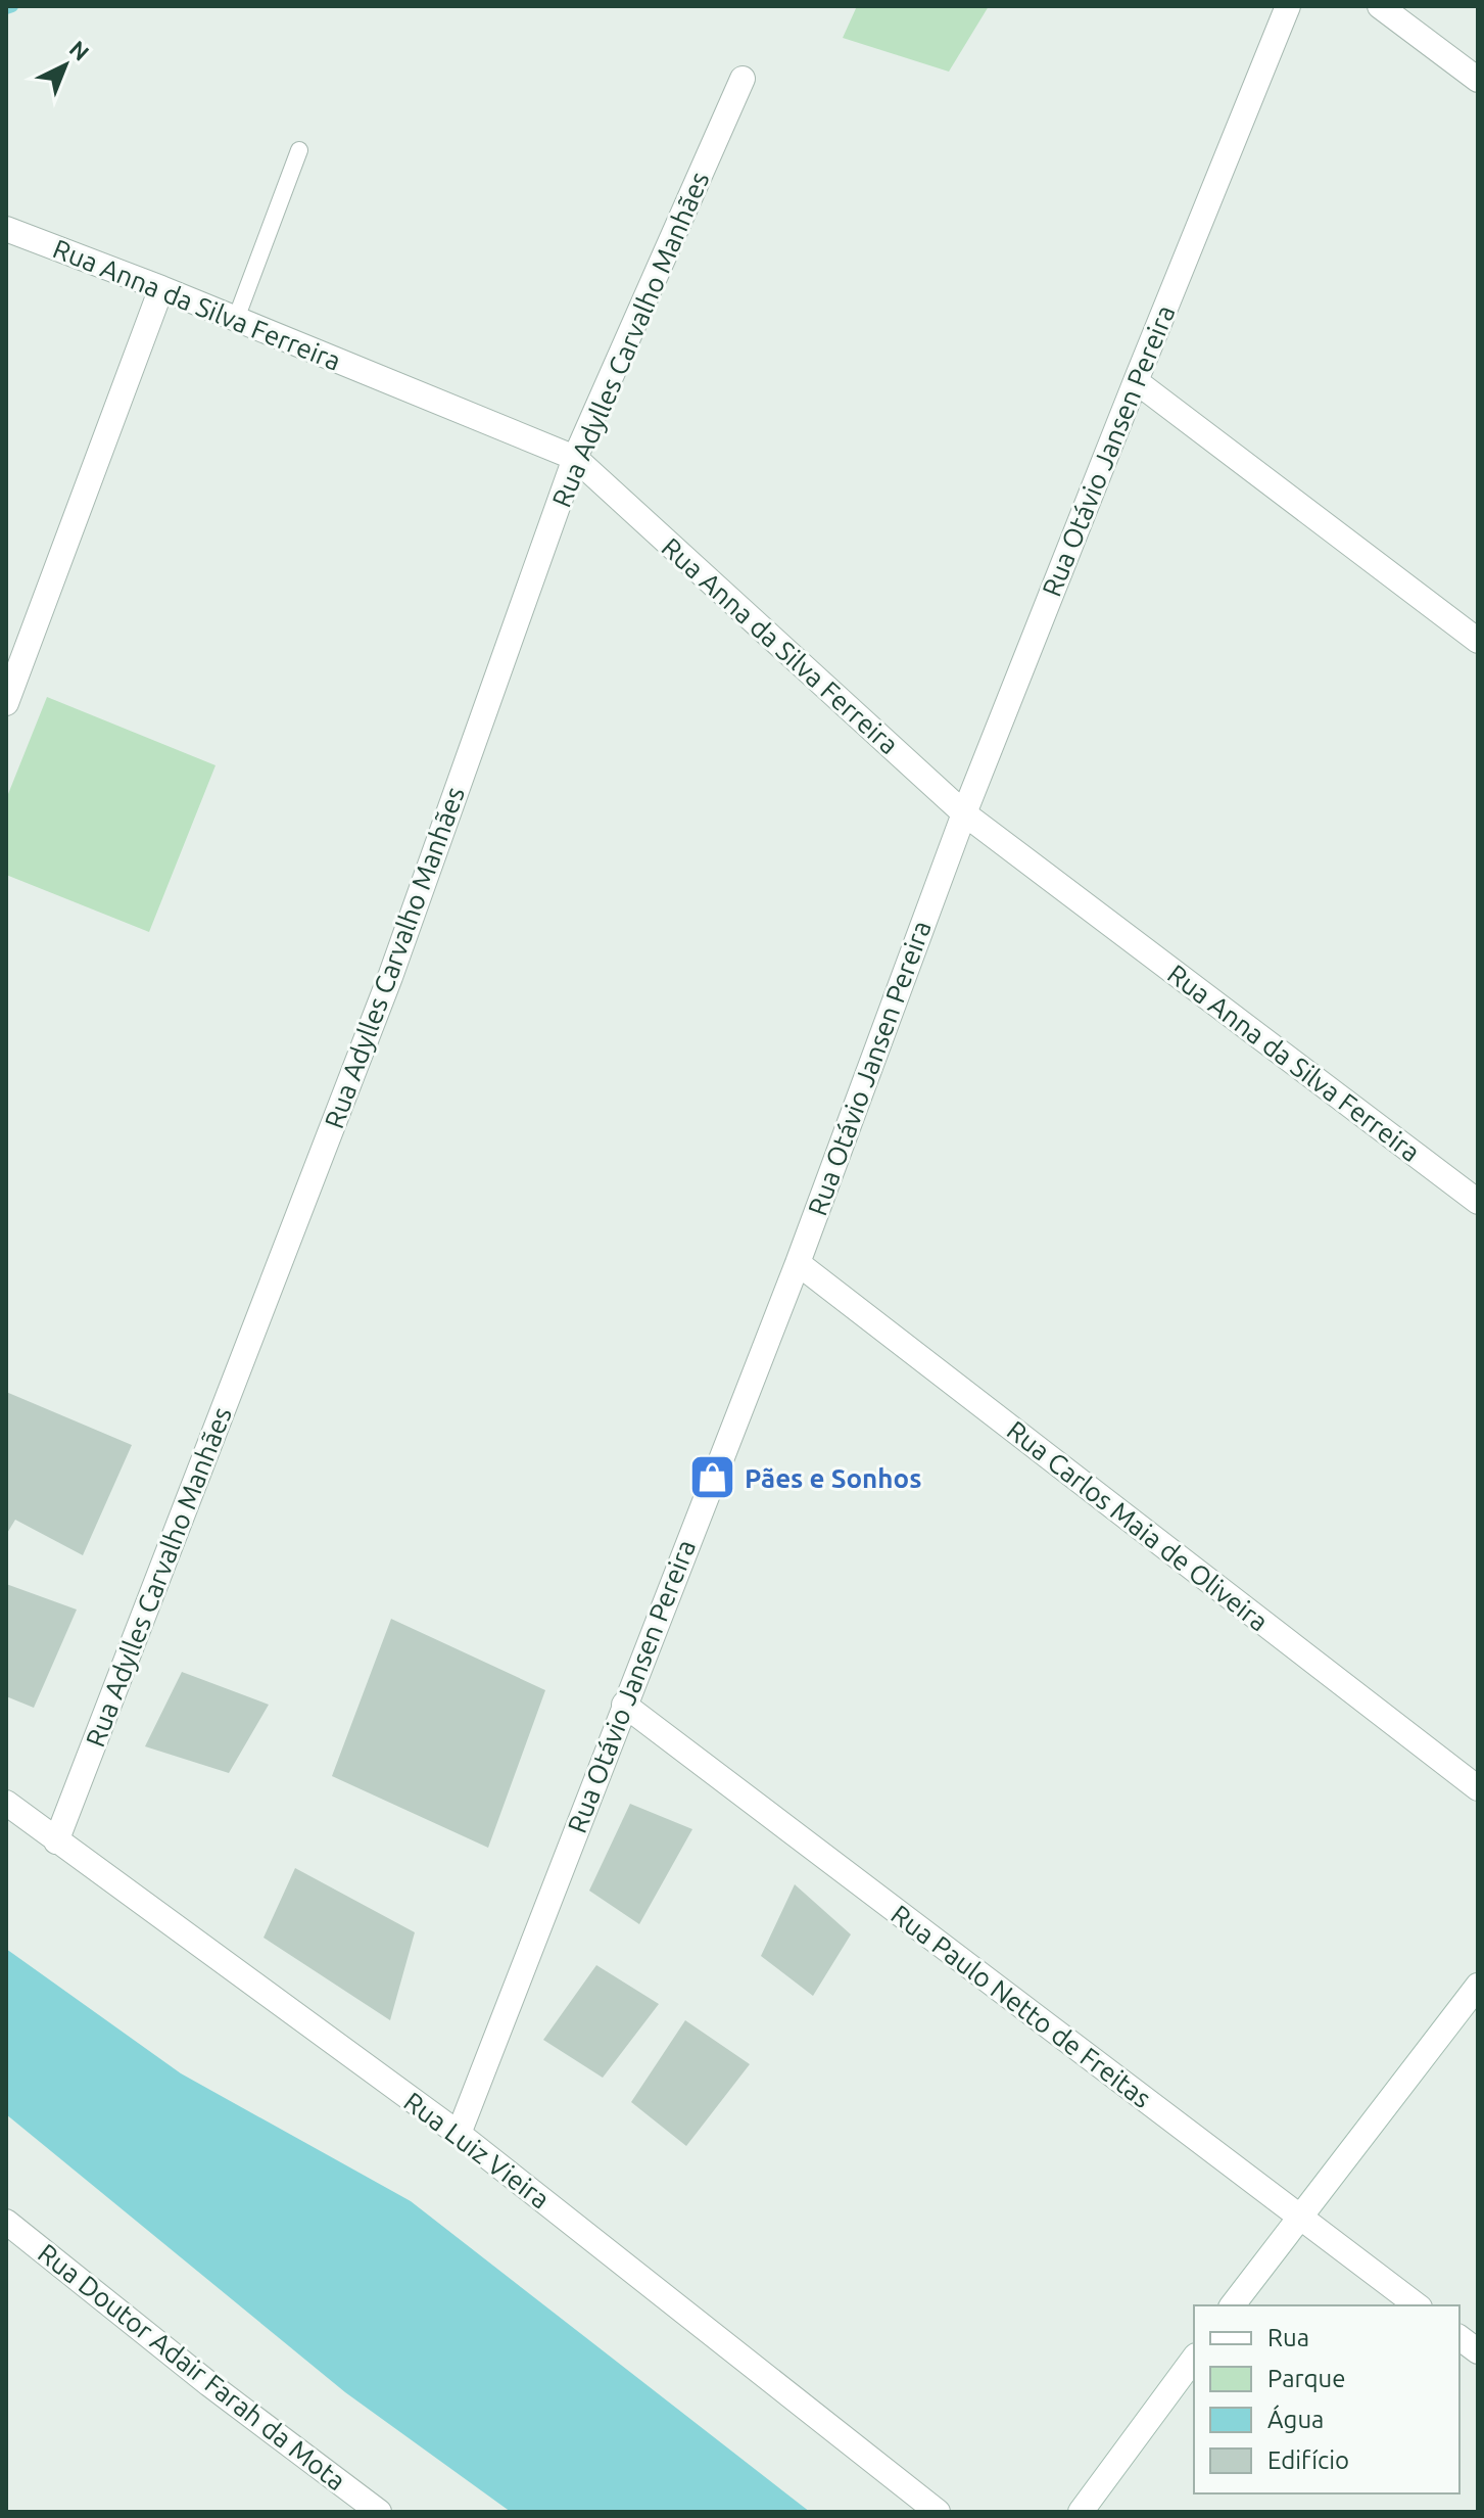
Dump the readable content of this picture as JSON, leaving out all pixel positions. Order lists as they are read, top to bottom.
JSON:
{
  "streets": {
    "street": [
      "Rua Anna da Silva Ferreira",
      "Rua Adylles Carvalho Manhães",
      "Rua Otávio Jansen Pereira",
      "Rua Carlos Maia de Oliveira",
      "Rua Paulo Netto de Freitas",
      "Rua Luiz Vieira",
      "Rua Doutor Adair Farah da Mota"
    ]
  },
  "crossings": [
    ["Rua Anna da Silva Ferreira", "Rua Adylles Carvalho Manhães"],
    ["Rua Anna da Silva Ferreira", "Rua Otávio Jansen Pereira"],
    ["Rua Adylles Carvalho Manhães", "Rua Luiz Vieira"],
    ["Rua Otávio Jansen Pereira", "Rua Carlos Maia de Oliveira"],
    ["Rua Otávio Jansen Pereira", "Rua Paulo Netto de Freitas"],
    ["Rua Otávio Jansen Pereira", "Rua Luiz Vieira"]
  ],
  "places": {
    "shop": ["Pães e Sonhos"]
  },
  "legend": [
    "Rua",
    "Parque",
    "Água",
    "Edifício"
  ],
  "north": "top right"
}
